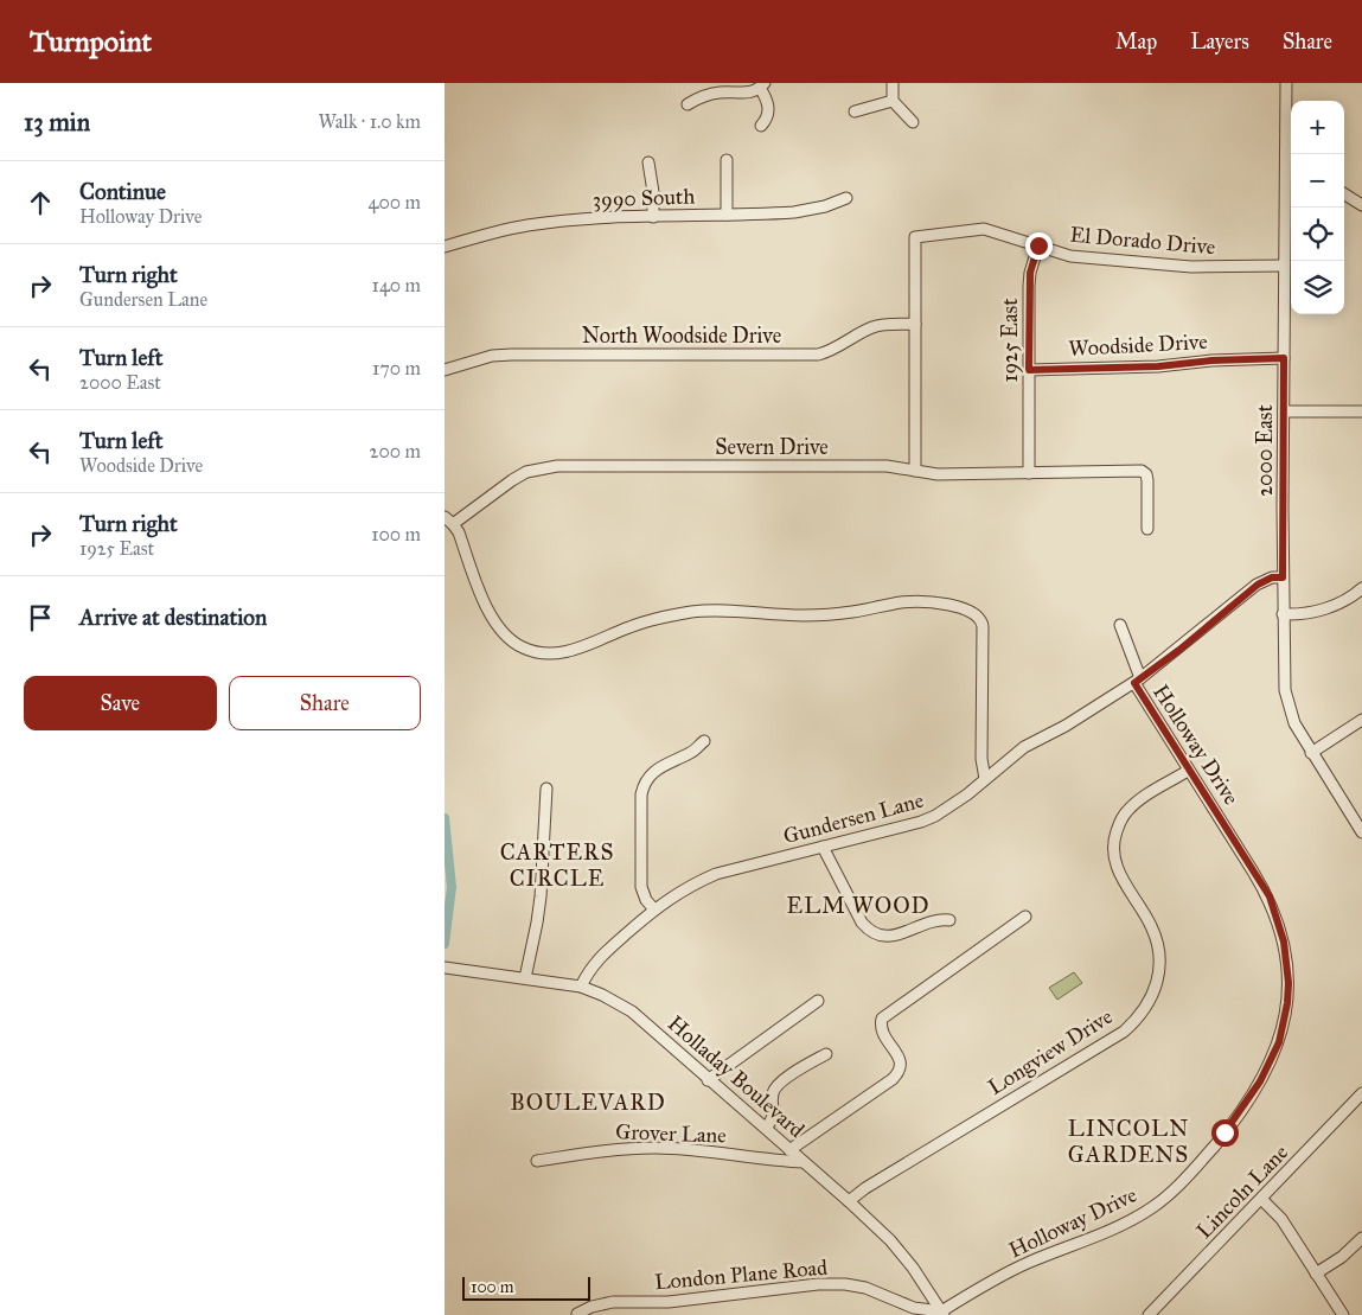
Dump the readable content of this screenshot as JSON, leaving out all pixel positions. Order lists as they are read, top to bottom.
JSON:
{
  "streets": {
    "street": [
      "3990 South",
      "El Dorado Drive",
      "North Woodside Drive",
      "1925 East",
      "Woodside Drive",
      "Severn Drive",
      "2000 East",
      "Holloway Drive",
      "Gundersen Lane",
      "Longview Drive",
      "Holladay Boulevard",
      "Grover Lane",
      "Lincoln Lane",
      "London Plane Road"
    ]
  },
  "crossings": [
    ["El Dorado Drive", "North Woodside Drive"],
    ["El Dorado Drive", "1925 East"],
    ["El Dorado Drive", "Severn Drive"],
    ["El Dorado Drive", "2000 East"],
    ["1925 East", "Woodside Drive"],
    ["1925 East", "Severn Drive"],
    ["Woodside Drive", "2000 East"],
    ["2000 East", "Gundersen Lane"],
    ["Holloway Drive", "Gundersen Lane"],
    ["Holloway Drive", "Longview Drive"],
    ["Holloway Drive", "Holladay Boulevard"],
    ["Holloway Drive", "London Plane Road"],
    ["Gundersen Lane", "Holladay Boulevard"],
    ["Longview Drive", "Holladay Boulevard"],
    ["Holladay Boulevard", "Grover Lane"],
    ["Holladay Boulevard", "London Plane Road"]
  ],
  "districts": [
    "CARTERS CIRCLE",
    "ELM WOOD",
    "BOULEVARD",
    "LINCOLN GARDENS"
  ],
  "scale_bar": "100 m",
  "page": {
    "header": "Turnpoint",
    "nav": ["Map", "Layers", "Share"],
    "heading": ["13 min", "Walk · 1.0 km"],
    "map_buttons": ["+", "−"],
    "list": [
      ["Continue", "Holloway Drive", "400 m"],
      ["Turn right", "Gundersen Lane", "140 m"],
      ["Turn left", "2000 East", "170 m"],
      ["Turn left", "Woodside Drive", "200 m"],
      ["Turn right", "1925 East", "100 m"],
      "Arrive at destination"
    ],
    "buttons": ["Save", "Share"],
    "scale": "100 m"
  }
}
